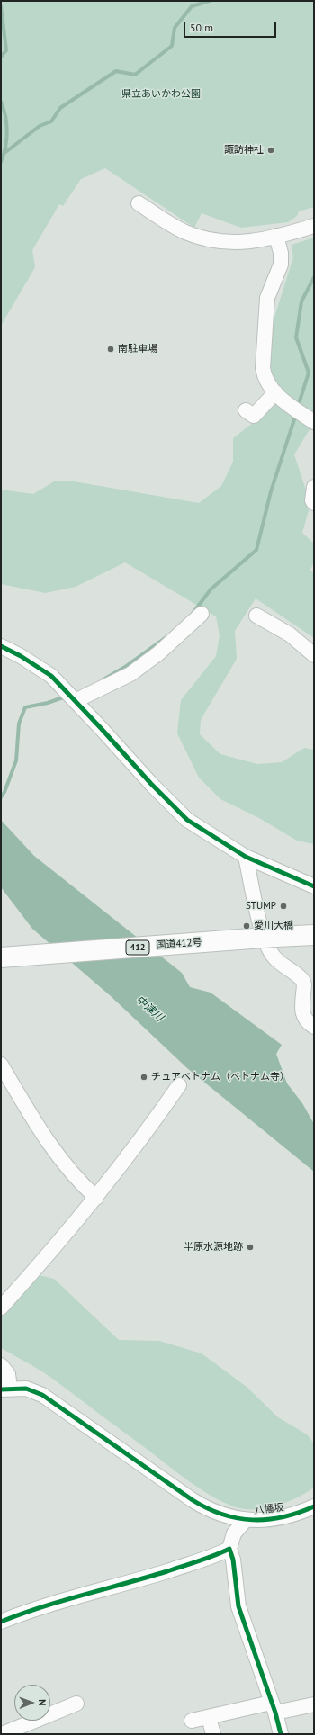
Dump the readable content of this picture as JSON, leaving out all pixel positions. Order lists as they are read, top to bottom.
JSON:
{
  "streets": {
    "highway": ["国道412号", "412"],
    "street": ["八幡坂"]
  },
  "water": ["中津川"],
  "parks": ["県立あいかわ公園"],
  "places": [
    "諏訪神社",
    "南駐車場",
    "STUMP",
    "愛川大橋",
    "チュアベトナム（ベトナム寺）",
    "半原水源地跡"
  ],
  "scale_bar": "50 m",
  "north": "right"
}
